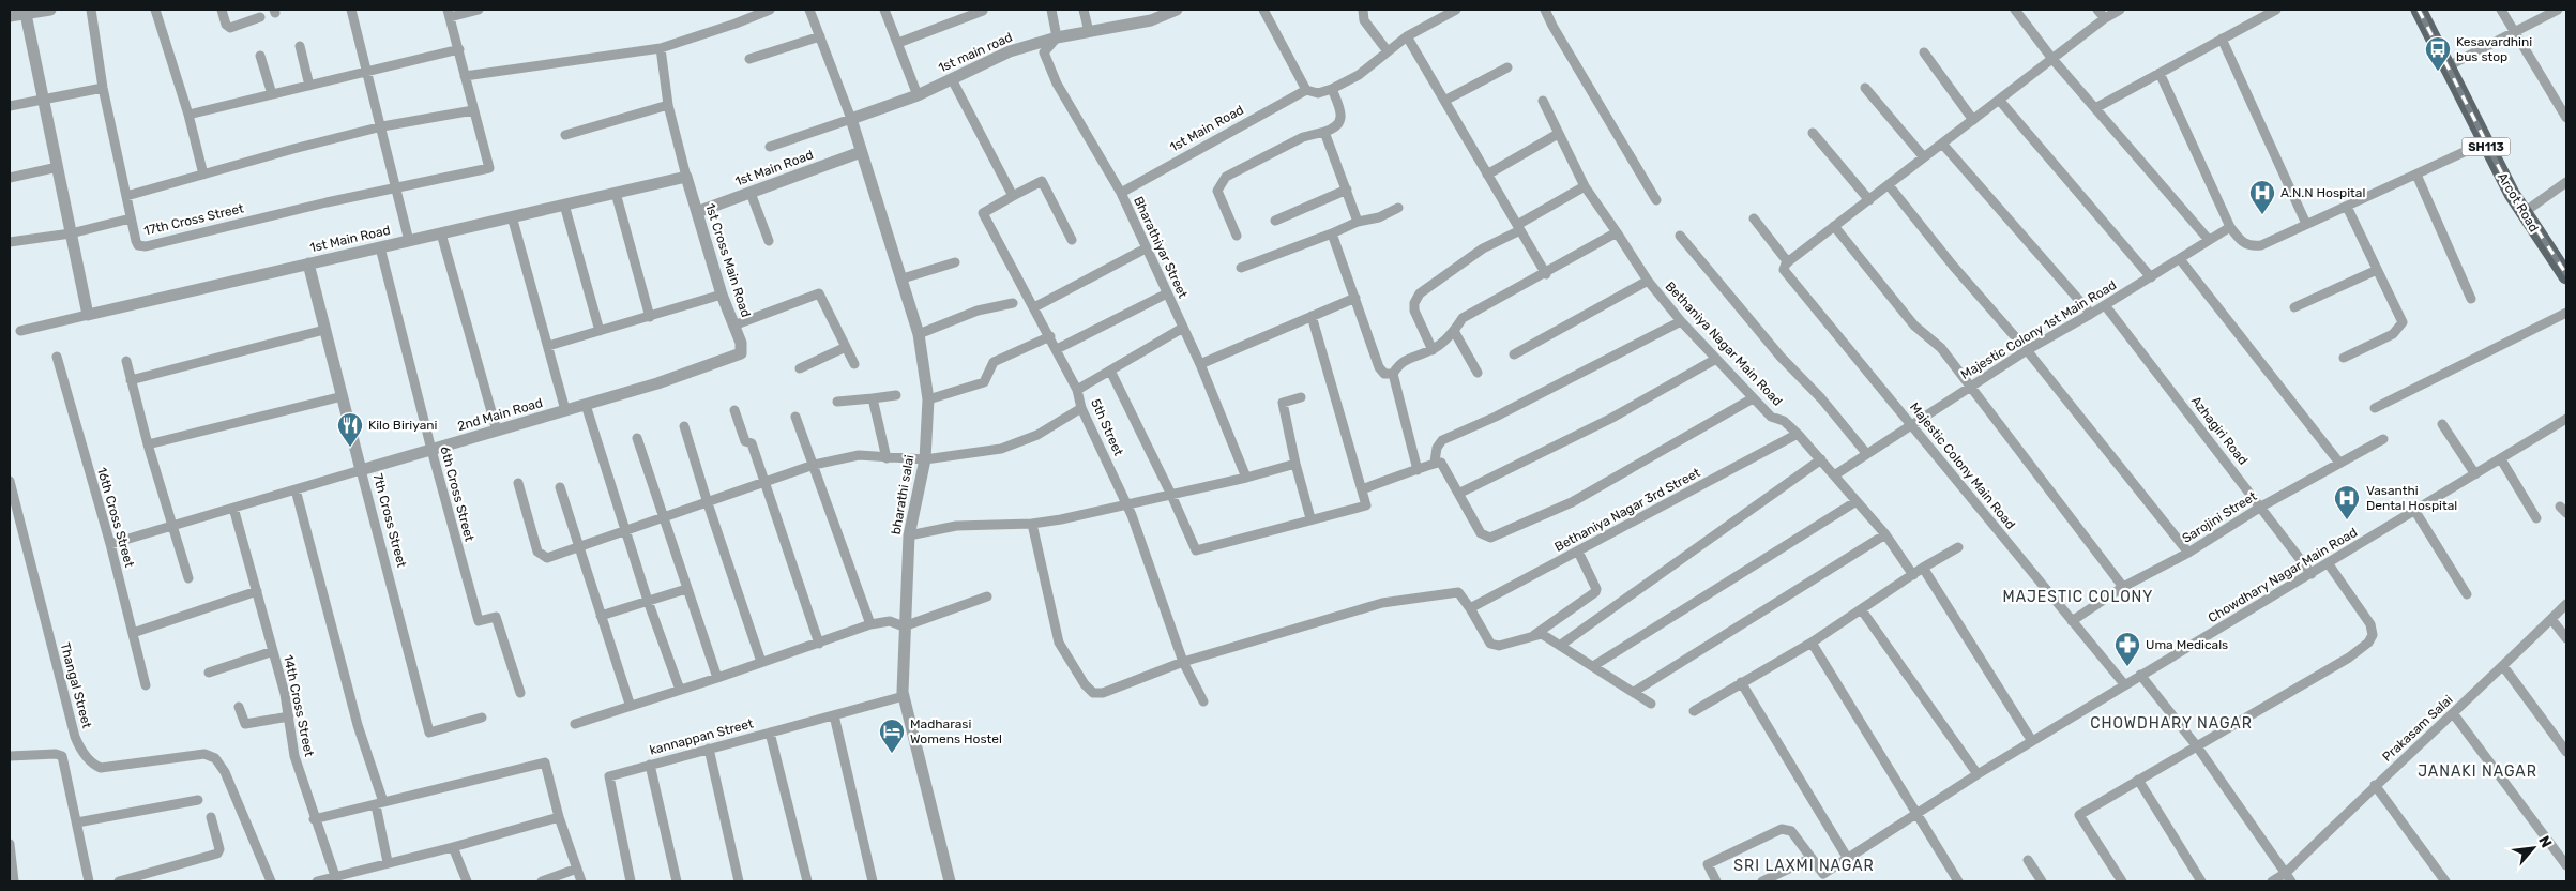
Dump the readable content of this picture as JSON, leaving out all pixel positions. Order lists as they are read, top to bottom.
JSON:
{
  "streets": {
    "main road": ["SH113", "Arcot Road"],
    "street": [
      "1st main road",
      "1st Main Road",
      "17th Cross Street",
      "Bharathiyar Street",
      "1st Cross Main Road",
      "Majestic Colony 1st Main Road",
      "Bethaniya Nagar Main Road",
      "2nd Main Road",
      "5th Street",
      "Azhagiri Road",
      "Majestic Colony Main Road",
      "6th Cross Street",
      "bharathi salai",
      "Bethaniya Nagar 3rd Street",
      "16th Cross Street",
      "Sarojini Street",
      "7th Cross Street",
      "Chowdhary Nagar Main Road",
      "Thangal Street",
      "14th Cross Street",
      "Prakasam Salai",
      "kannappan Street"
    ]
  },
  "crossings": [
    ["1st main road", "Bharathiyar Street"],
    ["1st main road", "bharathi salai"],
    ["1st Main Road", "Bharathiyar Street"],
    ["1st Main Road", "1st Cross Main Road"],
    ["1st Main Road", "6th Cross Street"],
    ["1st Main Road", "bharathi salai"],
    ["1st Main Road", "7th Cross Street"],
    ["1st Cross Main Road", "2nd Main Road"],
    ["Majestic Colony 1st Main Road", "Bethaniya Nagar Main Road"],
    ["Majestic Colony 1st Main Road", "Azhagiri Road"],
    ["Majestic Colony 1st Main Road", "Majestic Colony Main Road"],
    ["Bethaniya Nagar Main Road", "Bethaniya Nagar 3rd Street"],
    ["2nd Main Road", "6th Cross Street"],
    ["2nd Main Road", "16th Cross Street"],
    ["2nd Main Road", "7th Cross Street"],
    ["2nd Main Road", "14th Cross Street"],
    ["Azhagiri Road", "Sarojini Street"],
    ["Azhagiri Road", "Chowdhary Nagar Main Road"],
    ["Majestic Colony Main Road", "Sarojini Street"],
    ["Majestic Colony Main Road", "Chowdhary Nagar Main Road"],
    ["bharathi salai", "kannappan Street"]
  ],
  "districts": [
    "MAJESTIC COLONY",
    "CHOWDHARY NAGAR",
    "JANAKI NAGAR",
    "SRI LAXMI NAGAR"
  ],
  "places": {
    "bus stop": ["Kesavardhini bus stop"],
    "hospital": ["A.N.N Hospital", "Vasanthi Dental Hospital"],
    "restaurant": ["Kilo Biriyani"],
    "pharmacy": ["Uma Medicals"],
    "hotel": ["Madharasi Womens Hostel"]
  },
  "north": "top right"
}
